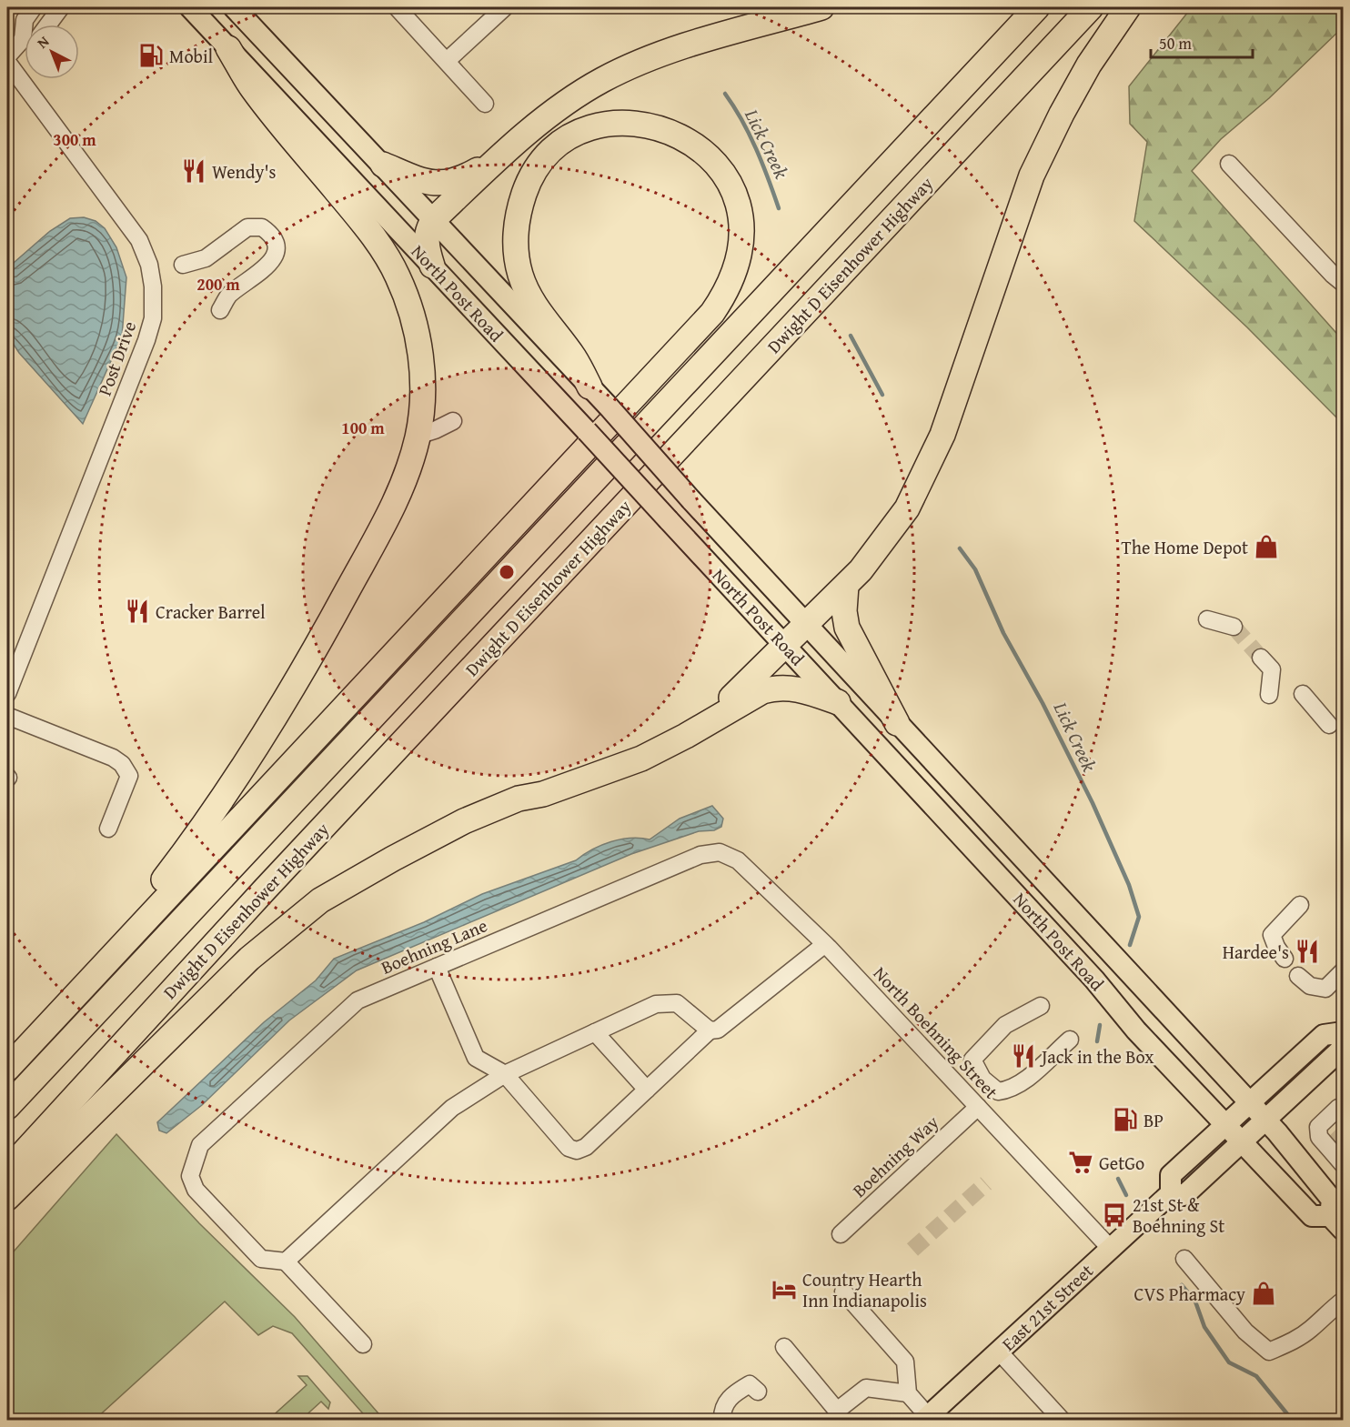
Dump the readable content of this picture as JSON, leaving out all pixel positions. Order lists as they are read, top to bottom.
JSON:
{
  "streets": {
    "highway": ["Dwight D Eisenhower Highway"],
    "main road": ["North Post Road", "East 21st Street"],
    "street": [
      "Post Drive",
      "Boehning Lane",
      "North Boehning Street",
      "Boehning Way"
    ]
  },
  "crossings": [
    ["North Post Road", "East 21st Street"],
    ["Boehning Lane", "North Boehning Street"],
    ["North Boehning Street", "Boehning Way"],
    ["North Boehning Street", "East 21st Street"]
  ],
  "water": ["Lick Creek"],
  "places": {
    "fuel station": ["Mobil", "BP"],
    "restaurant": [
      "Wendy's",
      "Cracker Barrel",
      "Hardee's",
      "Jack in the Box"
    ],
    "shop": ["The Home Depot", "CVS Pharmacy"],
    "supermarket": ["GetGo"],
    "bus stop": ["21st St & Boehning St"],
    "hotel": ["Country Hearth Inn Indianapolis"]
  },
  "scale_bar": "50 m",
  "north": "top left",
  "rings": ["300 m", "200 m", "100 m"]
}
